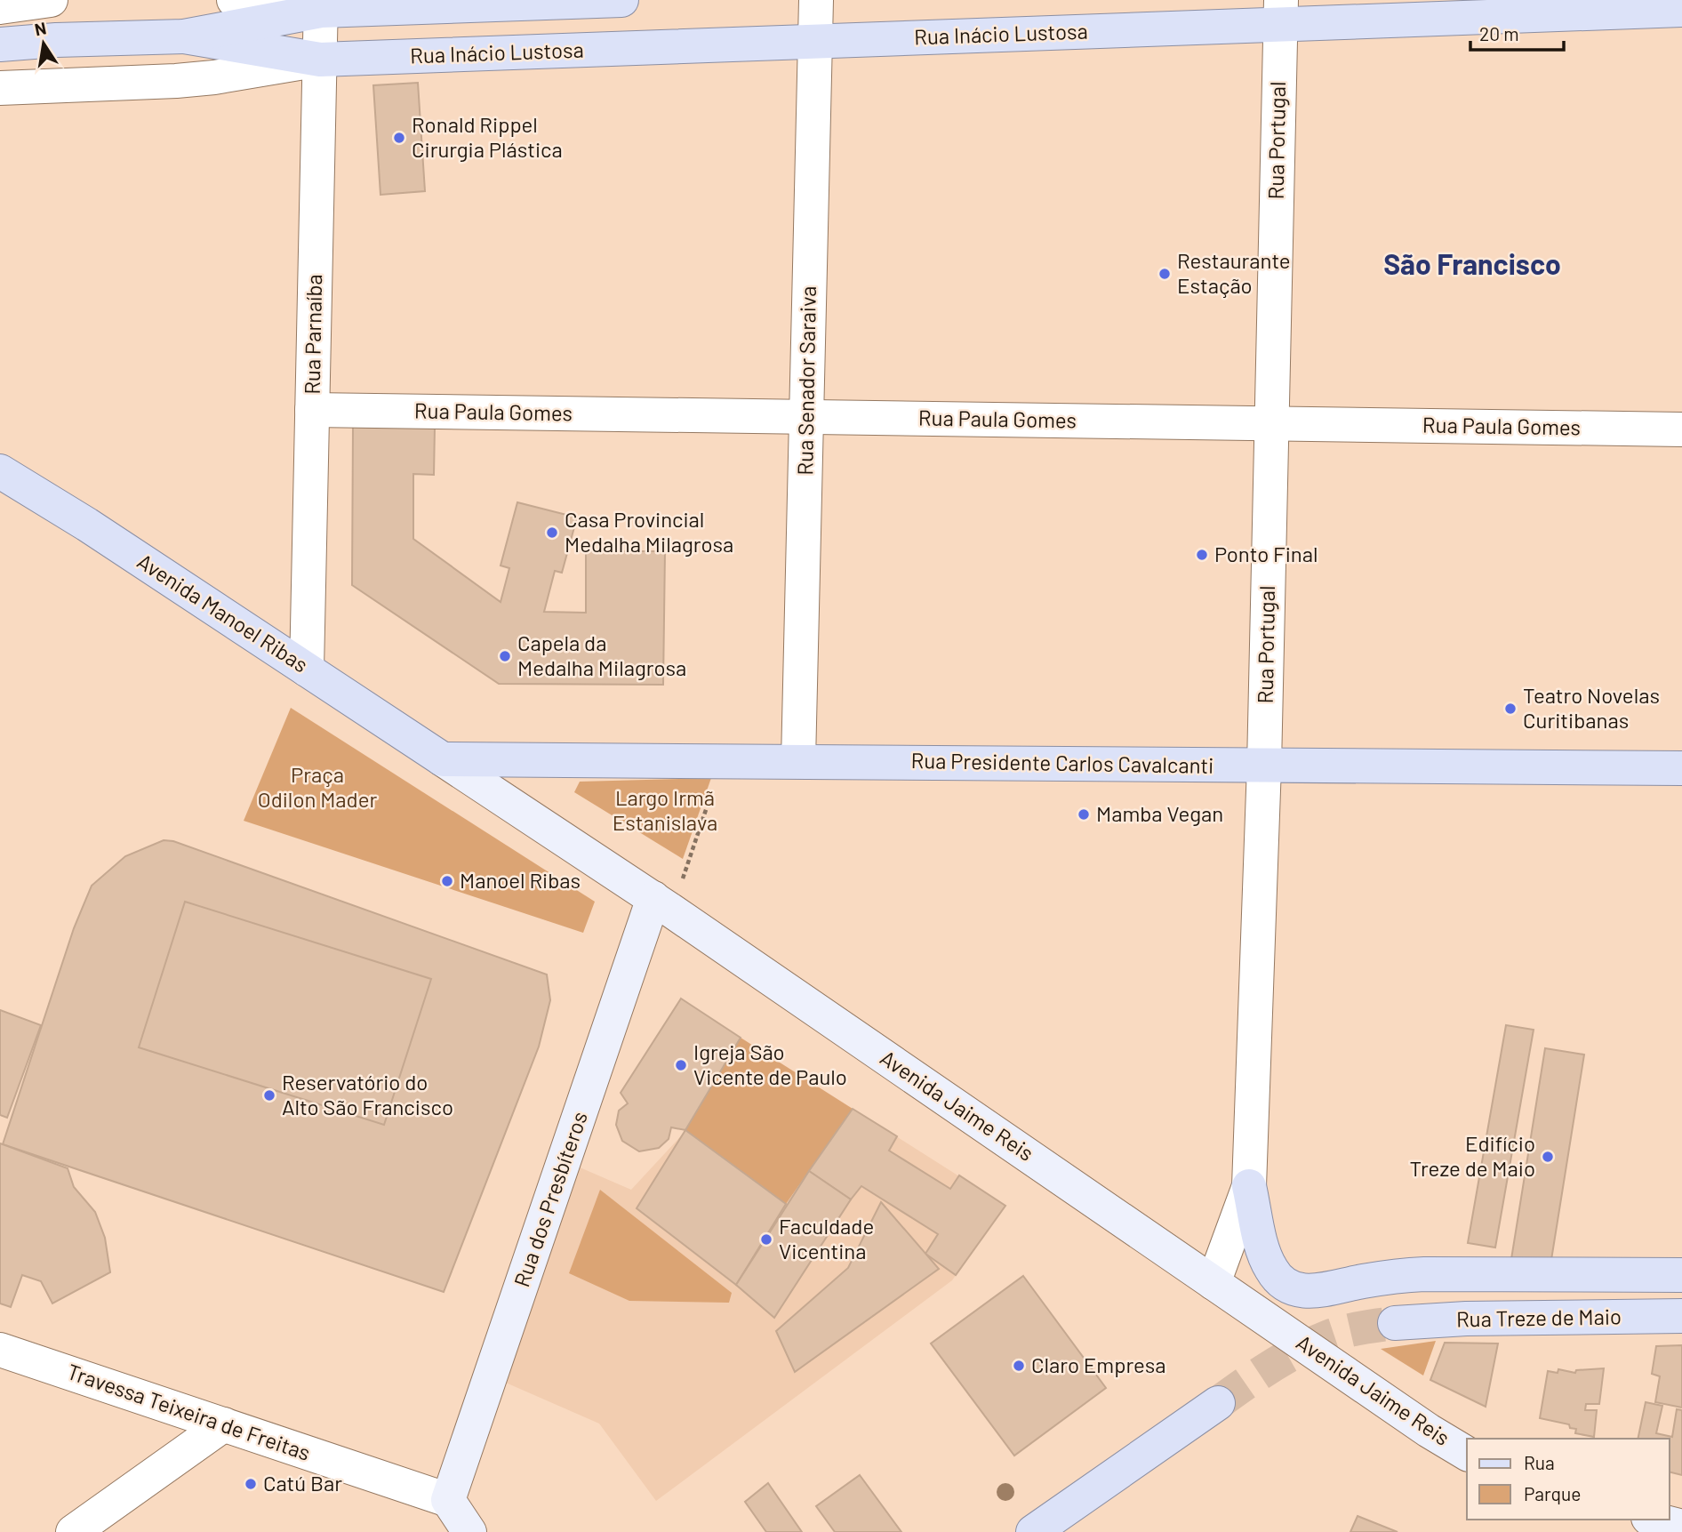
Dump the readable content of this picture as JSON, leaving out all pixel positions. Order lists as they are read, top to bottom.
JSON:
{
  "streets": {
    "main road": [
      "Rua Inácio Lustosa",
      "Avenida Manoel Ribas",
      "Rua Presidente Carlos Cavalcanti",
      "Rua Treze de Maio"
    ],
    "street": [
      "Rua Portugal",
      "Rua Parnaíba",
      "Rua Senador Saraiva",
      "Rua Paula Gomes",
      "Avenida Jaime Reis",
      "Rua dos Presbíteros",
      "Travessa Teixeira de Freitas"
    ]
  },
  "crossings": [
    ["Rua Inácio Lustosa", "Rua Portugal"],
    ["Rua Inácio Lustosa", "Rua Parnaíba"],
    ["Rua Inácio Lustosa", "Rua Senador Saraiva"],
    ["Rua Portugal", "Rua Paula Gomes"],
    ["Rua Portugal", "Rua Presidente Carlos Cavalcanti"],
    ["Rua Portugal", "Avenida Jaime Reis"],
    ["Rua Parnaíba", "Rua Paula Gomes"],
    ["Rua Parnaíba", "Avenida Manoel Ribas"],
    ["Rua Senador Saraiva", "Rua Paula Gomes"],
    ["Rua Senador Saraiva", "Rua Presidente Carlos Cavalcanti"],
    ["Avenida Manoel Ribas", "Rua Presidente Carlos Cavalcanti"],
    ["Avenida Manoel Ribas", "Avenida Jaime Reis"],
    ["Rua Presidente Carlos Cavalcanti", "Avenida Jaime Reis"],
    ["Avenida Jaime Reis", "Rua dos Presbíteros"],
    ["Rua dos Presbíteros", "Travessa Teixeira de Freitas"]
  ],
  "districts": ["São Francisco"],
  "parks": ["Praça Odilon Mader", "Largo Irmã Estanislava"],
  "places": [
    "Ronald Rippel Cirurgia Plástica",
    "Restaurante Estação",
    "Casa Provincial Medalha Milagrosa",
    "Ponto Final",
    "Capela da Medalha Milagrosa",
    "Teatro Novelas Curitibanas",
    "Mamba Vegan",
    "Manoel Ribas",
    "Igreja São Vicente de Paulo",
    "Reservatório do Alto São Francisco",
    "Edifício Treze de Maio",
    "Faculdade Vicentina",
    "Claro Empresa",
    "Catú Bar"
  ],
  "legend": ["Rua", "Parque"],
  "scale_bar": "20 m",
  "north": "top"
}
